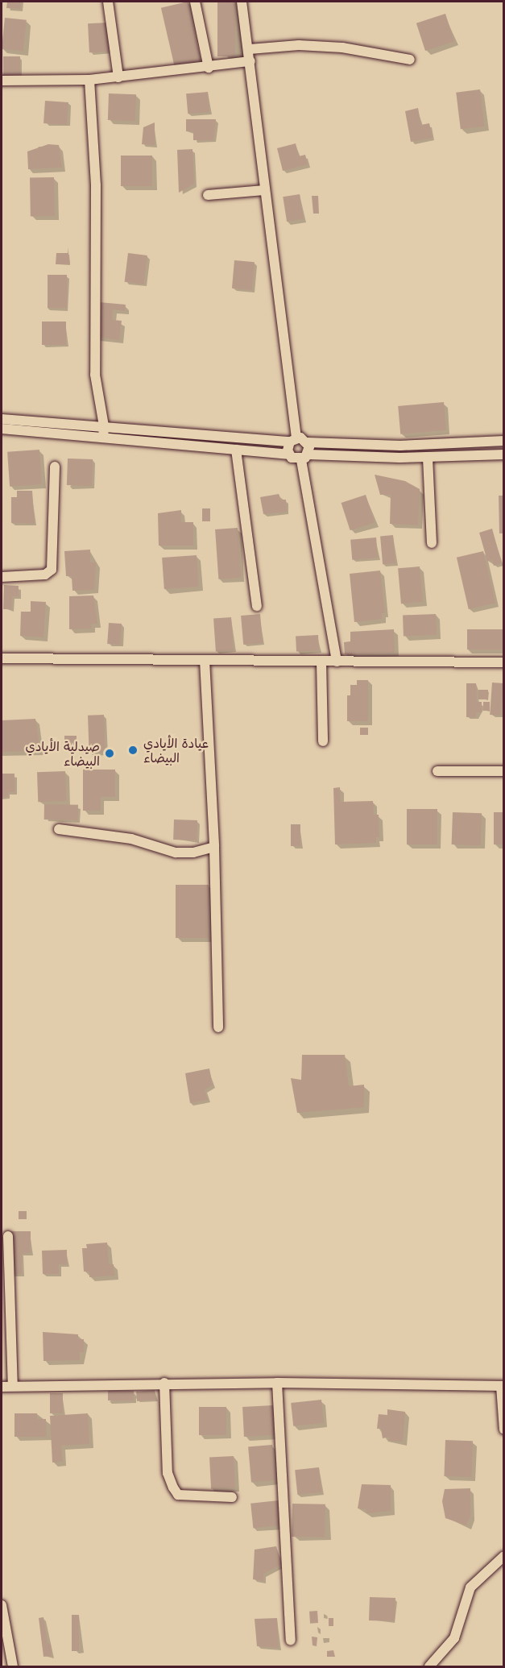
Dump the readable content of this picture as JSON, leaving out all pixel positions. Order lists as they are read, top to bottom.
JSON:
{
  "places": ["عيادة الأيادي البيضاء", "صيدلية الأيادي البيضاء"]
}
